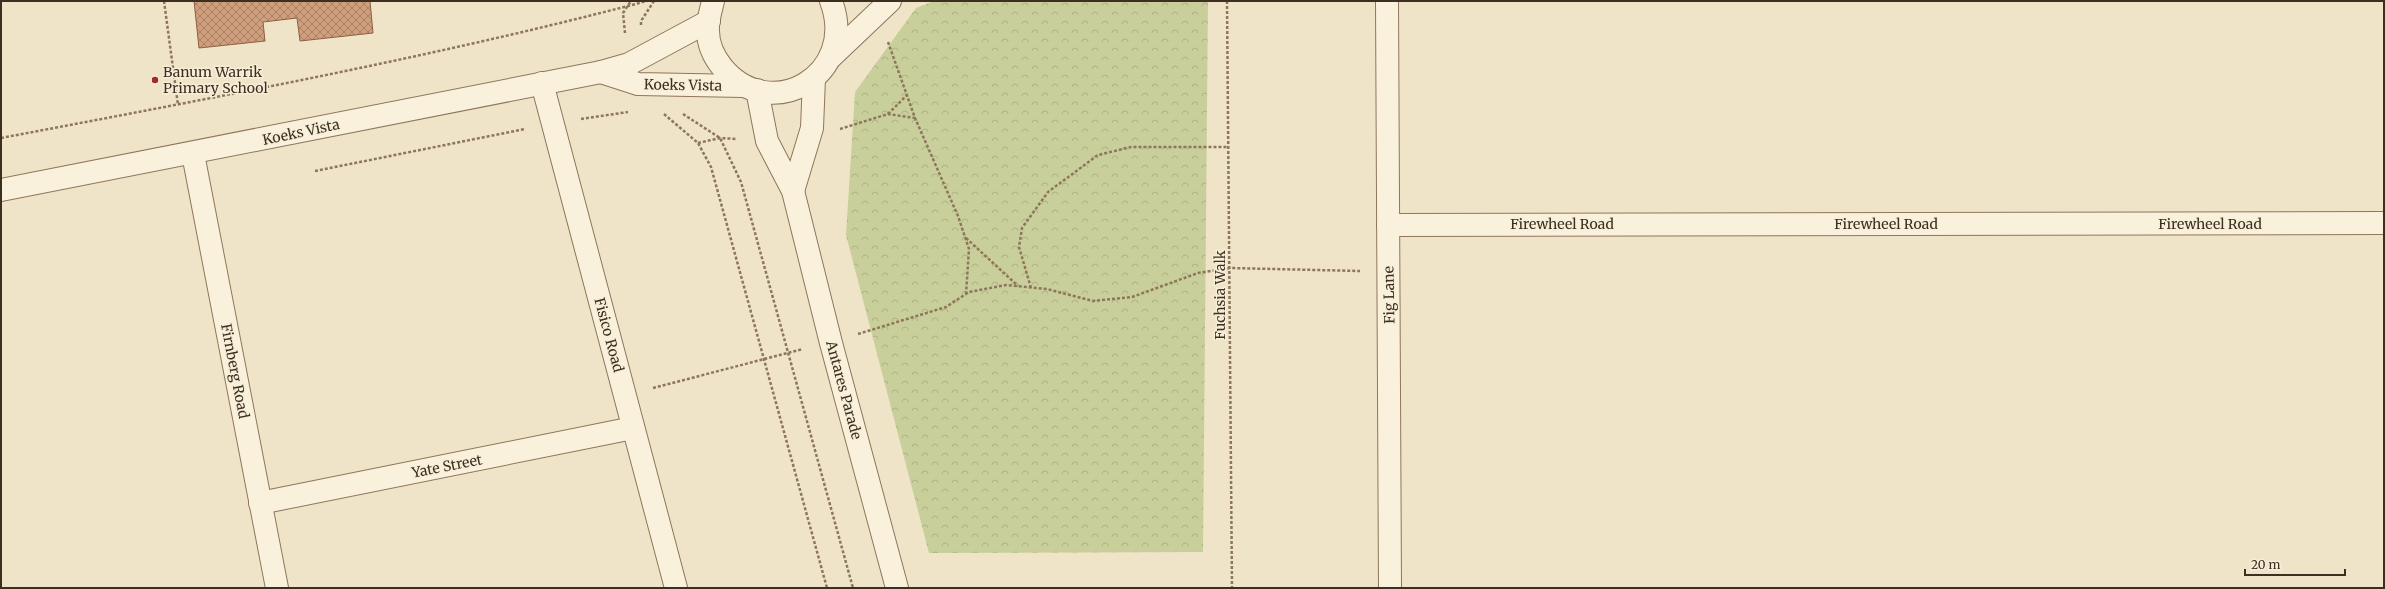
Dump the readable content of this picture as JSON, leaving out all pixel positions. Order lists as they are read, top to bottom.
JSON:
{
  "streets": {
    "street": [
      "Koeks Vista",
      "Firewheel Road",
      "Fig Lane",
      "Fisico Road",
      "Firnberg Road",
      "Antares Parade",
      "Yate Street"
    ],
    "path": ["Fuchsia Walk"]
  },
  "crossings": [
    ["Koeks Vista", "Fisico Road"],
    ["Koeks Vista", "Firnberg Road"],
    ["Koeks Vista", "Antares Parade"],
    ["Firewheel Road", "Fig Lane"],
    ["Fisico Road", "Yate Street"],
    ["Firnberg Road", "Yate Street"]
  ],
  "places": ["Banum Warrik Primary School"],
  "scale_bar": "20 m"
}
